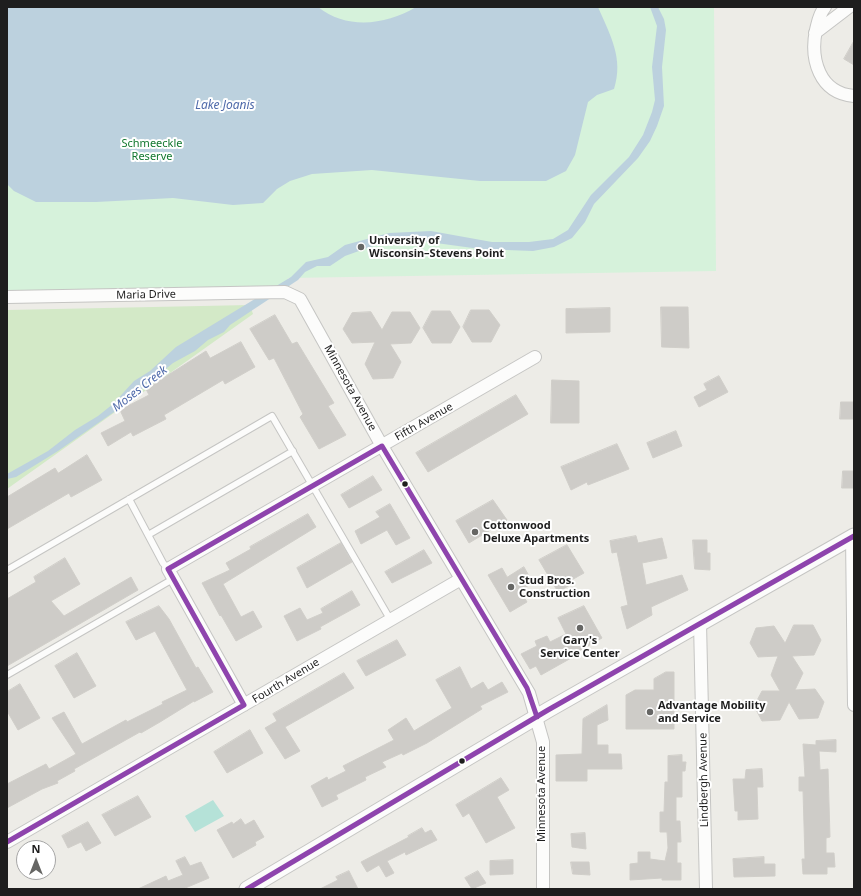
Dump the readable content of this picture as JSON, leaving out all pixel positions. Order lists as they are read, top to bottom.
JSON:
{
  "streets": {
    "street": [
      "Maria Drive",
      "Minnesota Avenue",
      "Fifth Avenue",
      "Fourth Avenue",
      "Lindbergh Avenue"
    ]
  },
  "crossings": [
    ["Maria Drive", "Minnesota Avenue"],
    ["Minnesota Avenue", "Fifth Avenue"],
    ["Minnesota Avenue", "Fourth Avenue"]
  ],
  "water": ["Lake Joanis", "Moses Creek"],
  "parks": ["Schmeeckle Reserve"],
  "places": [
    "University of Wisconsin–Stevens Point",
    "Cottonwood Deluxe Apartments",
    "Stud Bros. Construction",
    "Gary's Service Center",
    "Advantage Mobility and Service"
  ],
  "north": "top"
}
